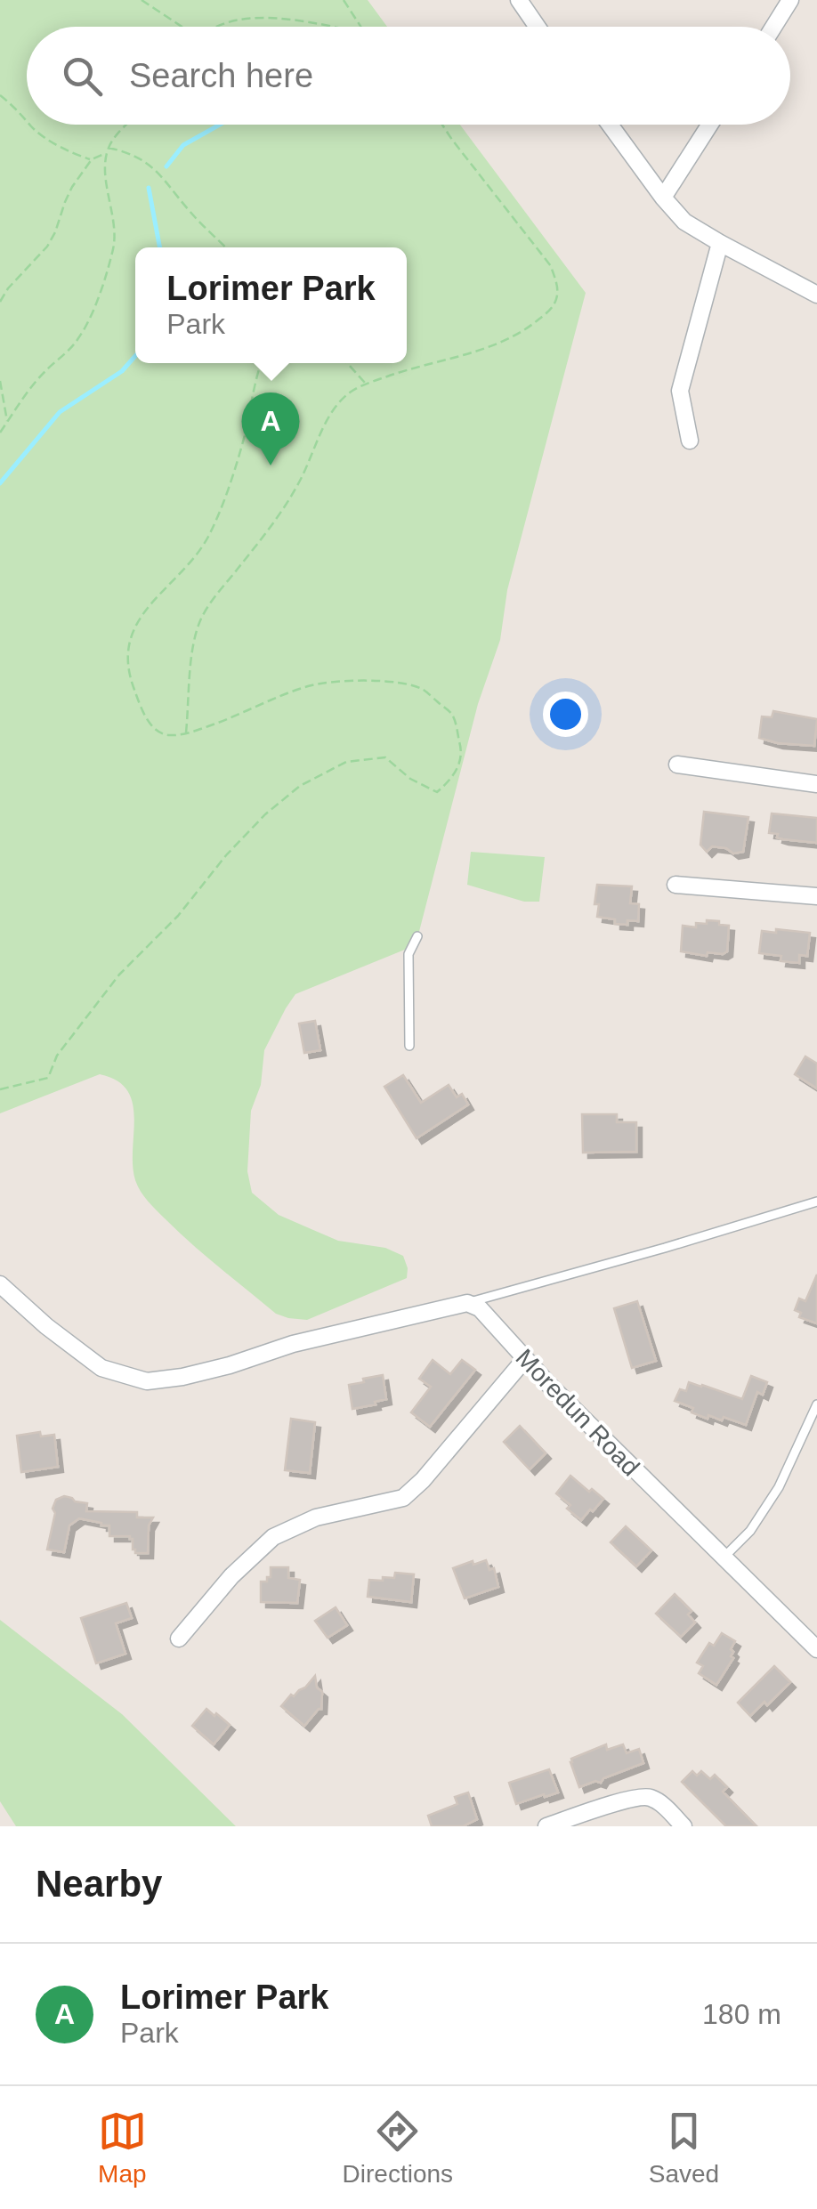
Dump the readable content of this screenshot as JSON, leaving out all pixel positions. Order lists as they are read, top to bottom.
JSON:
{
  "streets": {
    "street": ["Moredun Road"]
  },
  "page": {
    "search": "Search here",
    "popup": ["Lorimer Park", "Park"],
    "pins": "A",
    "heading": "Nearby",
    "list": [
      {
        "mark": "A",
        "name": "Lorimer Park",
        "note": "Park",
        "value": "180 m"
      }
    ],
    "nav": ["Map", "Directions", "Saved"]
  }
}
